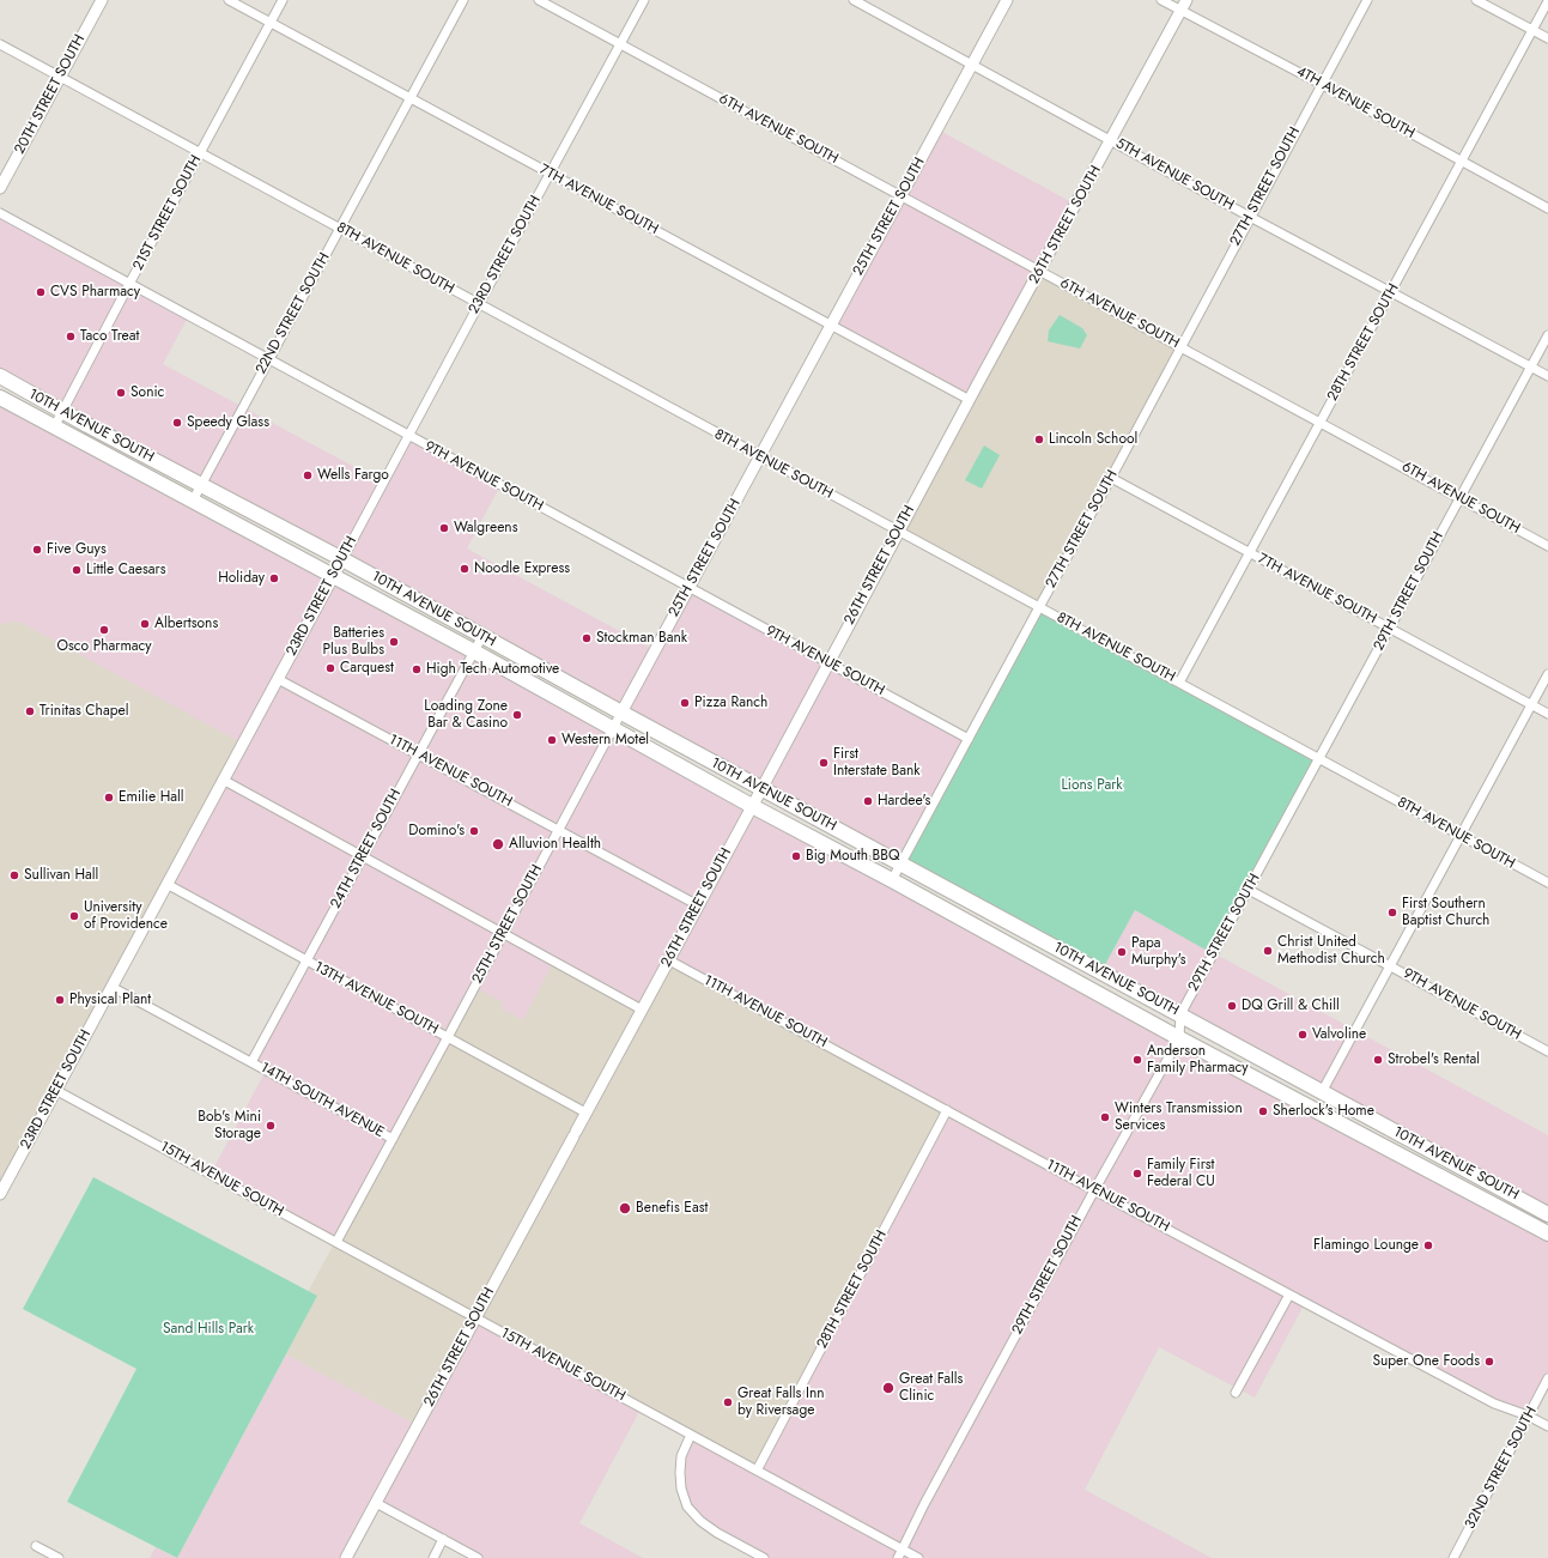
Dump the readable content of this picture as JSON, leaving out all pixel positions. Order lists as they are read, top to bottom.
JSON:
{
  "streets": {
    "highway": ["10TH AVENUE SOUTH"],
    "street": [
      "20TH STREET SOUTH",
      "4TH AVENUE SOUTH",
      "6TH AVENUE SOUTH",
      "5TH AVENUE SOUTH",
      "27TH STREET SOUTH",
      "7TH AVENUE SOUTH",
      "21ST STREET SOUTH",
      "25TH STREET SOUTH",
      "26TH STREET SOUTH",
      "23RD STREET SOUTH",
      "8TH AVENUE SOUTH",
      "22ND STREET SOUTH",
      "28TH STREET SOUTH",
      "9TH AVENUE SOUTH",
      "29TH STREET SOUTH",
      "11TH AVENUE SOUTH",
      "24TH STREET SOUTH",
      "13TH AVENUE SOUTH",
      "14TH SOUTH AVENUE",
      "15TH AVENUE SOUTH",
      "32ND STREET SOUTH"
    ]
  },
  "crossings": [
    ["20TH STREET SOUTH", "8TH AVENUE SOUTH"],
    ["4TH AVENUE SOUTH", "27TH STREET SOUTH"],
    ["4TH AVENUE SOUTH", "26TH STREET SOUTH"],
    ["4TH AVENUE SOUTH", "28TH STREET SOUTH"],
    ["6TH AVENUE SOUTH", "27TH STREET SOUTH"],
    ["6TH AVENUE SOUTH", "25TH STREET SOUTH"],
    ["6TH AVENUE SOUTH", "26TH STREET SOUTH"],
    ["6TH AVENUE SOUTH", "23RD STREET SOUTH"],
    ["6TH AVENUE SOUTH", "28TH STREET SOUTH"],
    ["6TH AVENUE SOUTH", "29TH STREET SOUTH"],
    ["5TH AVENUE SOUTH", "27TH STREET SOUTH"],
    ["5TH AVENUE SOUTH", "25TH STREET SOUTH"],
    ["5TH AVENUE SOUTH", "26TH STREET SOUTH"],
    ["5TH AVENUE SOUTH", "28TH STREET SOUTH"],
    ["5TH AVENUE SOUTH", "29TH STREET SOUTH"],
    ["27TH STREET SOUTH", "7TH AVENUE SOUTH"],
    ["27TH STREET SOUTH", "8TH AVENUE SOUTH"],
    ["27TH STREET SOUTH", "10TH AVENUE SOUTH"],
    ["27TH STREET SOUTH", "9TH AVENUE SOUTH"],
    ["7TH AVENUE SOUTH", "21ST STREET SOUTH"],
    ["7TH AVENUE SOUTH", "25TH STREET SOUTH"],
    ["7TH AVENUE SOUTH", "26TH STREET SOUTH"],
    ["7TH AVENUE SOUTH", "23RD STREET SOUTH"],
    ["7TH AVENUE SOUTH", "22ND STREET SOUTH"],
    ["7TH AVENUE SOUTH", "28TH STREET SOUTH"],
    ["7TH AVENUE SOUTH", "29TH STREET SOUTH"],
    ["21ST STREET SOUTH", "8TH AVENUE SOUTH"],
    ["21ST STREET SOUTH", "10TH AVENUE SOUTH"],
    ["21ST STREET SOUTH", "9TH AVENUE SOUTH"],
    ["25TH STREET SOUTH", "8TH AVENUE SOUTH"],
    ["25TH STREET SOUTH", "10TH AVENUE SOUTH"],
    ["25TH STREET SOUTH", "9TH AVENUE SOUTH"],
    ["25TH STREET SOUTH", "11TH AVENUE SOUTH"],
    ["25TH STREET SOUTH", "13TH AVENUE SOUTH"],
    ["25TH STREET SOUTH", "14TH SOUTH AVENUE"],
    ["25TH STREET SOUTH", "15TH AVENUE SOUTH"],
    ["26TH STREET SOUTH", "8TH AVENUE SOUTH"],
    ["26TH STREET SOUTH", "10TH AVENUE SOUTH"],
    ["26TH STREET SOUTH", "9TH AVENUE SOUTH"],
    ["26TH STREET SOUTH", "11TH AVENUE SOUTH"],
    ["26TH STREET SOUTH", "13TH AVENUE SOUTH"],
    ["26TH STREET SOUTH", "15TH AVENUE SOUTH"],
    ["23RD STREET SOUTH", "8TH AVENUE SOUTH"],
    ["23RD STREET SOUTH", "10TH AVENUE SOUTH"],
    ["23RD STREET SOUTH", "9TH AVENUE SOUTH"],
    ["23RD STREET SOUTH", "11TH AVENUE SOUTH"],
    ["23RD STREET SOUTH", "13TH AVENUE SOUTH"],
    ["23RD STREET SOUTH", "14TH SOUTH AVENUE"],
    ["23RD STREET SOUTH", "15TH AVENUE SOUTH"],
    ["8TH AVENUE SOUTH", "22ND STREET SOUTH"],
    ["8TH AVENUE SOUTH", "28TH STREET SOUTH"],
    ["8TH AVENUE SOUTH", "29TH STREET SOUTH"],
    ["22ND STREET SOUTH", "10TH AVENUE SOUTH"],
    ["22ND STREET SOUTH", "9TH AVENUE SOUTH"],
    ["28TH STREET SOUTH", "11TH AVENUE SOUTH"],
    ["28TH STREET SOUTH", "15TH AVENUE SOUTH"],
    ["10TH AVENUE SOUTH", "29TH STREET SOUTH"],
    ["10TH AVENUE SOUTH", "24TH STREET SOUTH"],
    ["9TH AVENUE SOUTH", "29TH STREET SOUTH"],
    ["29TH STREET SOUTH", "11TH AVENUE SOUTH"],
    ["29TH STREET SOUTH", "15TH AVENUE SOUTH"],
    ["11TH AVENUE SOUTH", "24TH STREET SOUTH"],
    ["11TH AVENUE SOUTH", "32ND STREET SOUTH"],
    ["24TH STREET SOUTH", "13TH AVENUE SOUTH"],
    ["24TH STREET SOUTH", "14TH SOUTH AVENUE"]
  ],
  "parks": ["Lions Park", "Sand Hills Park"],
  "places": [
    "CVS Pharmacy",
    "Taco Treat",
    "Sonic",
    "Speedy Glass",
    "Lincoln School",
    "Wells Fargo",
    "Walgreens",
    "Five Guys",
    "Noodle Express",
    "Little Caesars",
    "Holiday",
    "Albertsons",
    "Osco Pharmacy",
    "Stockman Bank",
    "Batteries Plus Bulbs",
    "Carquest",
    "High Tech Automotive",
    "Pizza Ranch",
    "Trinitas Chapel",
    "Loading Zone Bar & Casino",
    "Western Motel",
    "First Interstate Bank",
    "Emilie Hall",
    "Hardee's",
    "Domino's",
    "Alluvion Health",
    "Big Mouth BBQ",
    "Sullivan Hall",
    "First Southern Baptist Church",
    "University of Providence",
    "Christ United Methodist Church",
    "Papa Murphy's",
    "Physical Plant",
    "DQ Grill & Chill",
    "Valvoline",
    "Anderson Family Pharmacy",
    "Strobel's Rental",
    "Sherlock's Home",
    "Winters Transmission Services",
    "Bob's Mini Storage",
    "Family First Federal CU",
    "Benefis East",
    "Flamingo Lounge",
    "Super One Foods",
    "Great Falls Clinic",
    "Great Falls Inn by Riversage"
  ]
}
